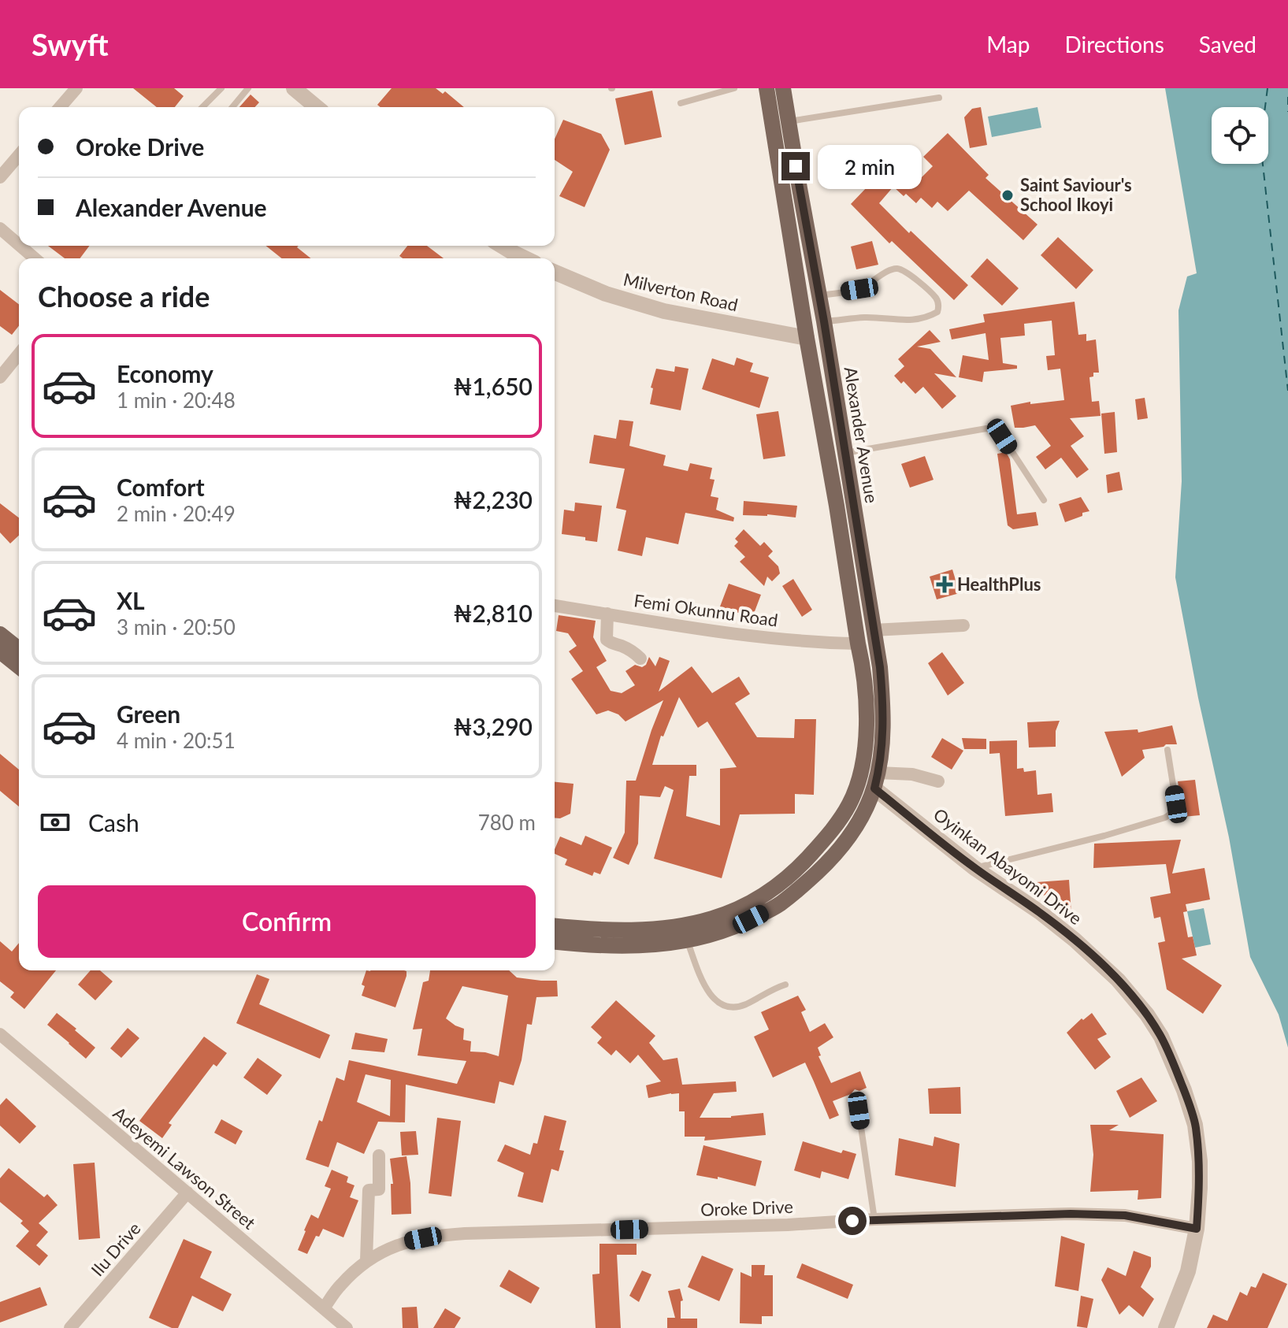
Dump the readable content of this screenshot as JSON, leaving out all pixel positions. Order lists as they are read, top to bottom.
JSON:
{
  "streets": {
    "main road": ["Alexander Avenue"],
    "street": [
      "Milverton Road",
      "Femi Okunnu Road",
      "Oyinkan Abayomi Drive",
      "Adeyemi Lawson Street",
      "Oroke Drive",
      "Ilu Drive"
    ]
  },
  "crossings": [
    ["Milverton Road", "Alexander Avenue"],
    ["Alexander Avenue", "Femi Okunnu Road"],
    ["Alexander Avenue", "Oyinkan Abayomi Drive"],
    ["Oyinkan Abayomi Drive", "Oroke Drive"],
    ["Adeyemi Lawson Street", "Oroke Drive"],
    ["Adeyemi Lawson Street", "Ilu Drive"]
  ],
  "places": {
    "other": ["Saint Saviour's School Ikoyi"],
    "health": ["HealthPlus"]
  },
  "page": {
    "header": "Swyft",
    "nav": ["Map", "Directions", "Saved"],
    "banner": ["Oroke Drive", "Alexander Avenue"],
    "bubble": "2 min",
    "heading": "Choose a ride",
    "list": [
      {
        "name": "Economy",
        "note": "1 min · 20:48",
        "value": "₦1,650"
      },
      {
        "name": "Comfort",
        "note": "2 min · 20:49",
        "value": "₦2,230"
      },
      {
        "name": "XL",
        "note": "3 min · 20:50",
        "value": "₦2,810"
      },
      {
        "name": "Green",
        "note": "4 min · 20:51",
        "value": "₦3,290"
      }
    ],
    "pay": ["Cash", "780 m"],
    "buttons": "Confirm"
  }
}
